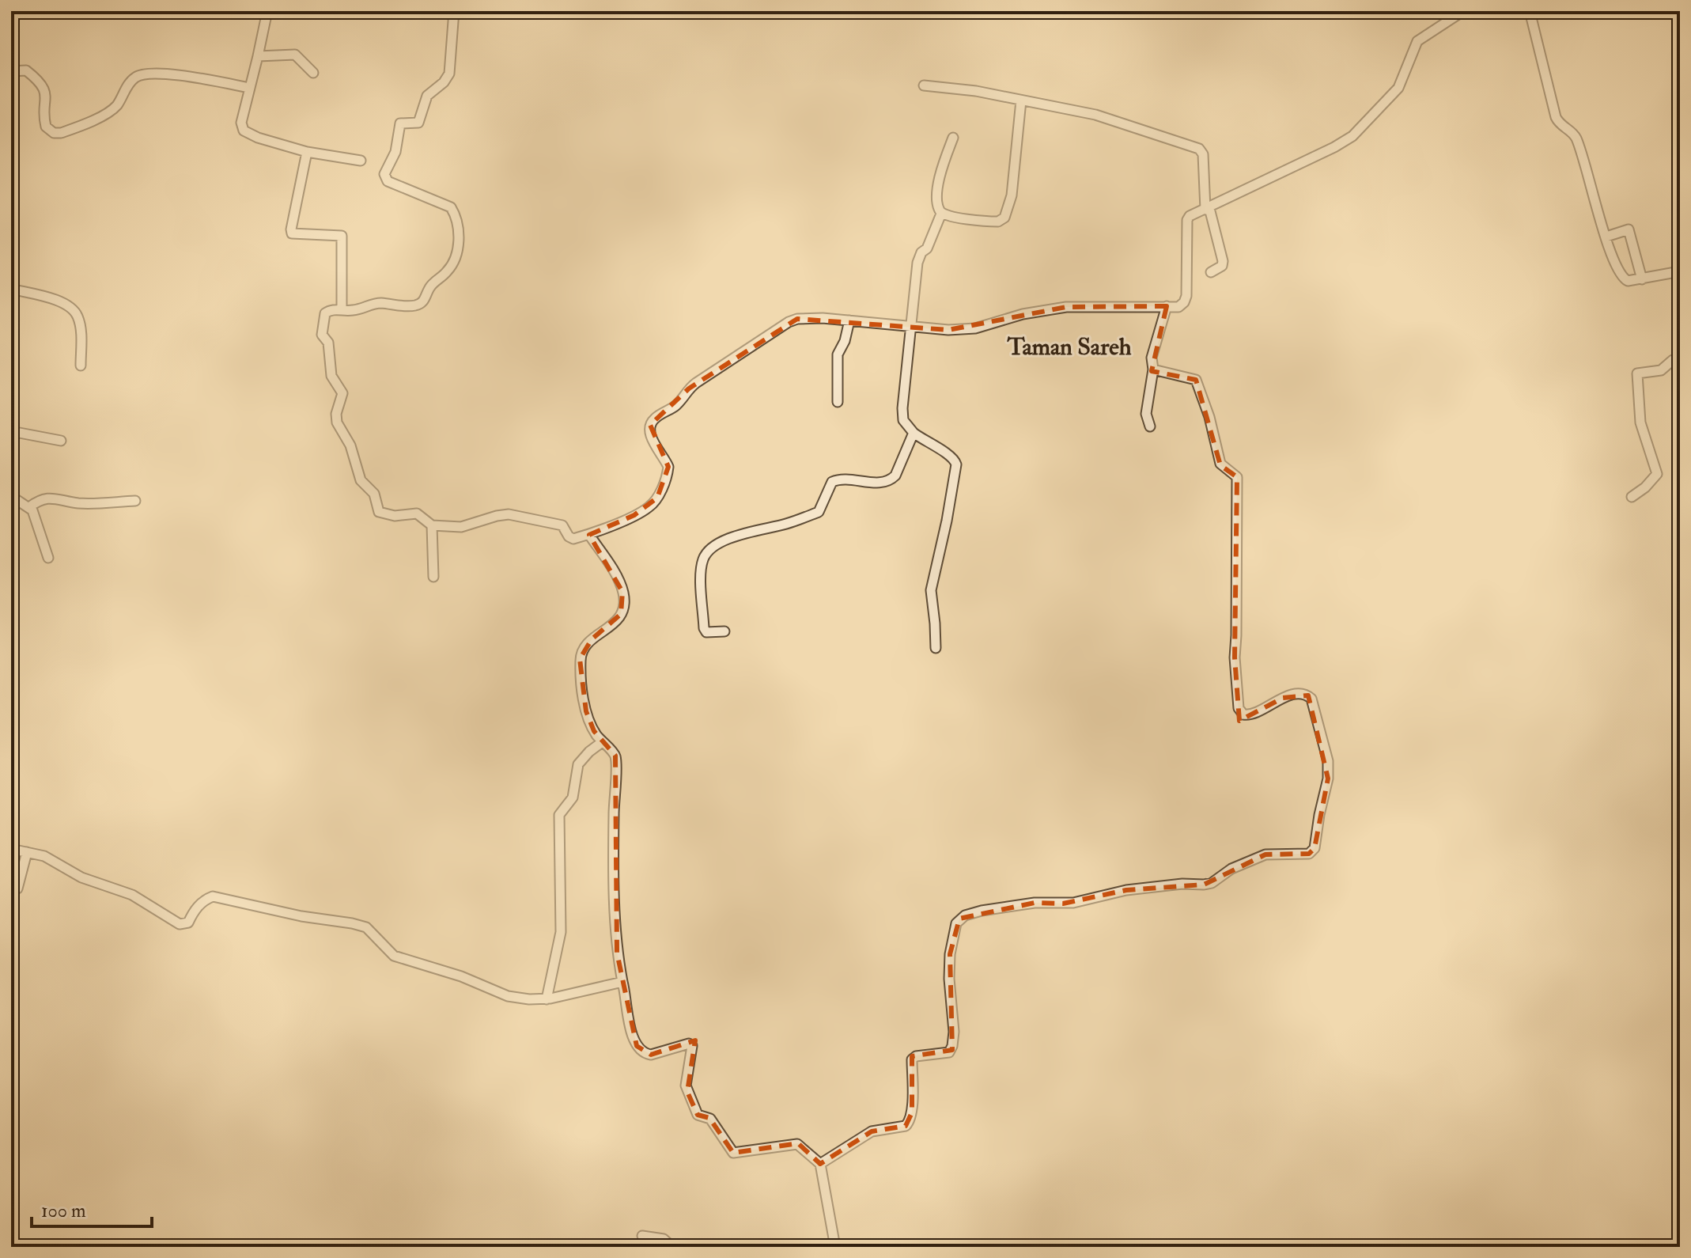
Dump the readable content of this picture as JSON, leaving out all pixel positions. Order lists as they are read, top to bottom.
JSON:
{
  "districts": ["Taman Sareh"],
  "scale_bar": "100 m"
}
